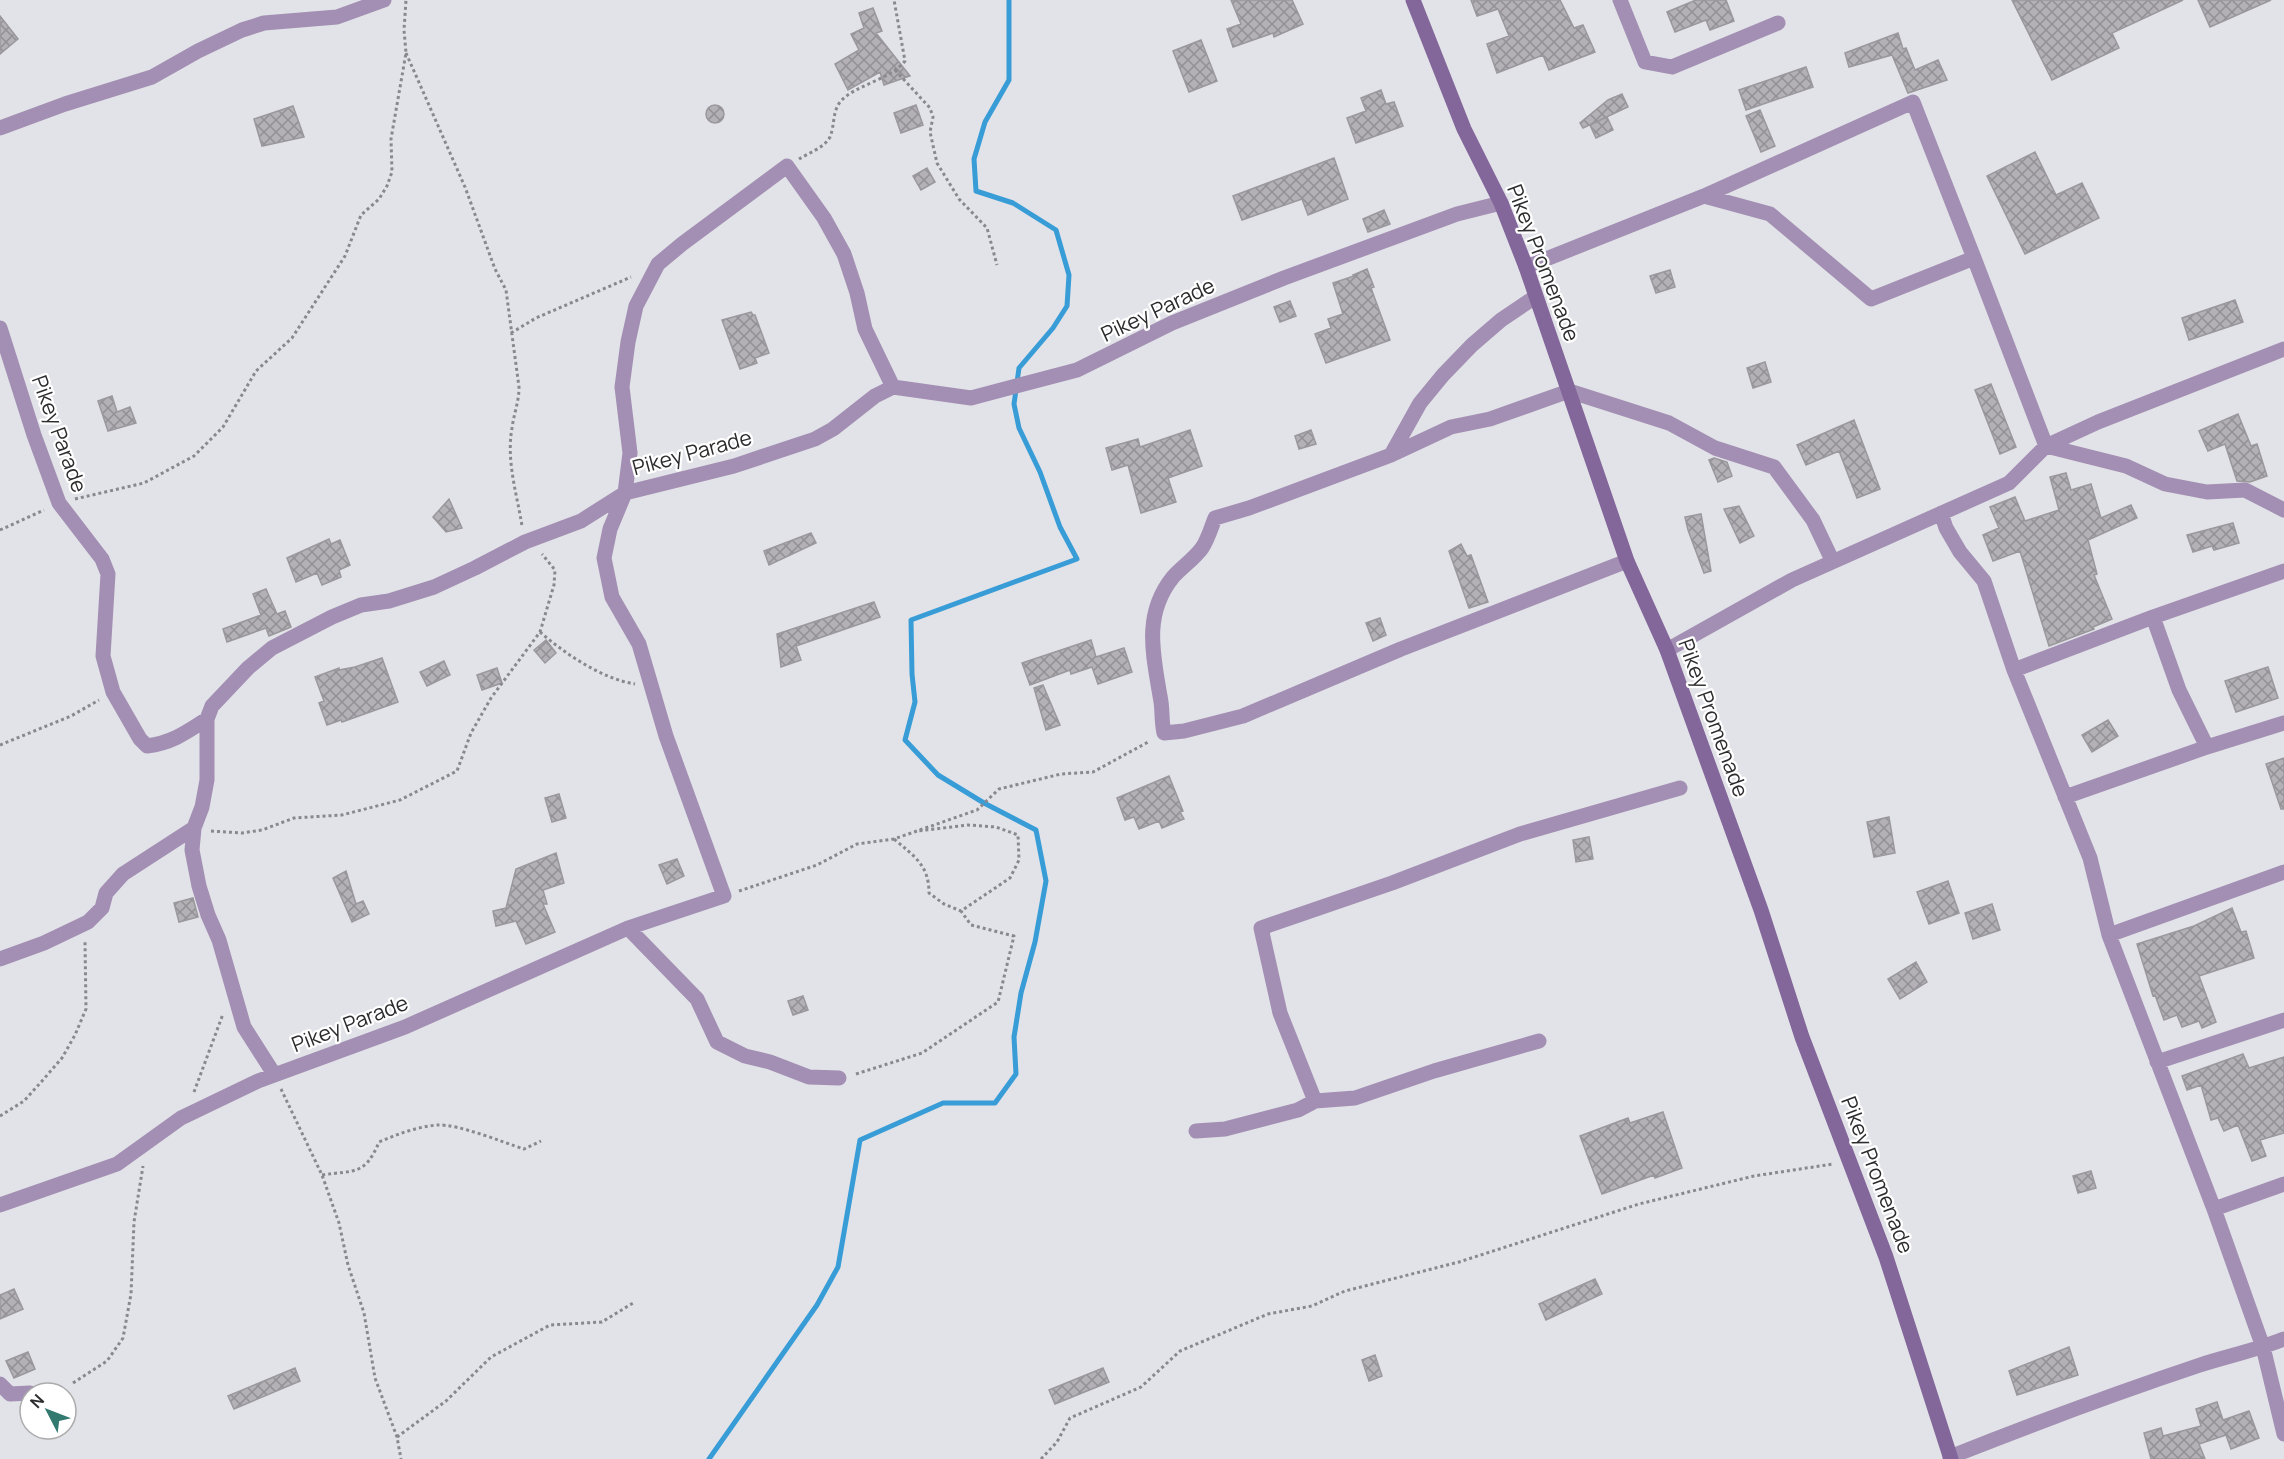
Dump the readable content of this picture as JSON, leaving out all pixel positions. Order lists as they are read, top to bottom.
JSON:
{
  "streets": {
    "street": ["Pikey Promenade", "Pikey Parade"]
  },
  "crossings": [
    ["Pikey Promenade", "Pikey Parade"]
  ],
  "north": "top left"
}
